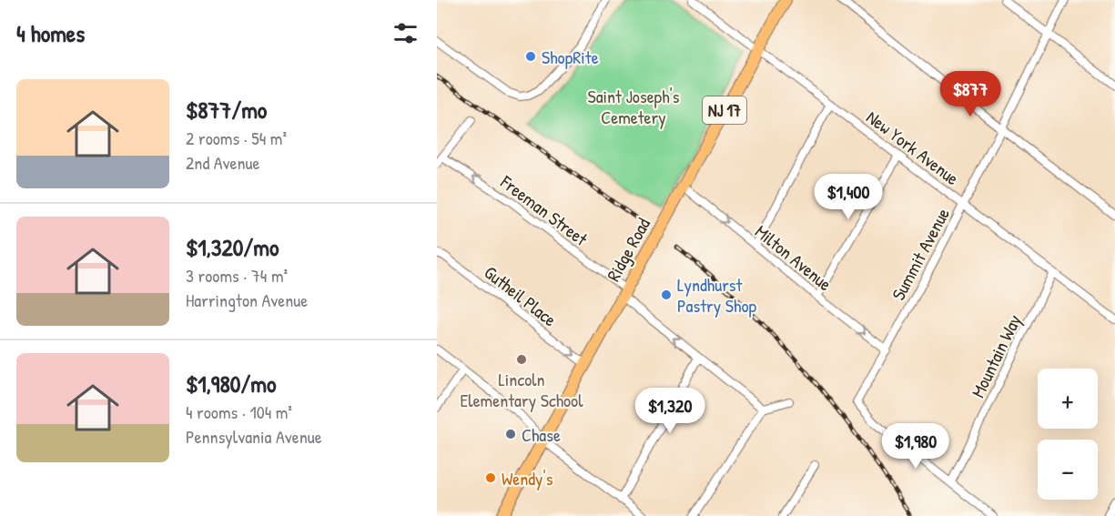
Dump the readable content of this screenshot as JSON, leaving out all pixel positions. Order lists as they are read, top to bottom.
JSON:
{
  "streets": {
    "main road": ["NJ 17", "Ridge Road"],
    "street": [
      "New York Avenue",
      "Freeman Street",
      "Summit Avenue",
      "Milton Avenue",
      "Gutheil Place",
      "Mountain Way"
    ]
  },
  "crossings": [
    ["New York Avenue", "Ridge Road"],
    ["New York Avenue", "Summit Avenue"],
    ["New York Avenue", "Mountain Way"],
    ["Freeman Street", "Ridge Road"],
    ["Ridge Road", "Milton Avenue"],
    ["Ridge Road", "Gutheil Place"],
    ["Summit Avenue", "Milton Avenue"],
    ["Summit Avenue", "Mountain Way"]
  ],
  "one_way": ["Freeman Street", "Milton Avenue", "Gutheil Place"],
  "parks": ["Saint Joseph's Cemetery"],
  "places": [
    "ShopRite",
    "Lyndhurst Pastry Shop",
    "Lincoln Elementary School",
    "Chase",
    "Wendy's"
  ],
  "page": {
    "heading": "4 homes",
    "list": [
      {
        "name": "$877/mo",
        "note": "2 rooms · 54 m² · 2nd Avenue"
      },
      {
        "name": "$1,320/mo",
        "note": "3 rooms · 74 m² · Harrington Avenue"
      },
      {
        "name": "$1,980/mo",
        "note": "4 rooms · 104 m² · Pennsylvania Avenue"
      }
    ],
    "price": [
      "$877",
      "$1,400",
      "$1,320",
      "$1,980"
    ],
    "map_buttons": ["+", "−"]
  }
}
